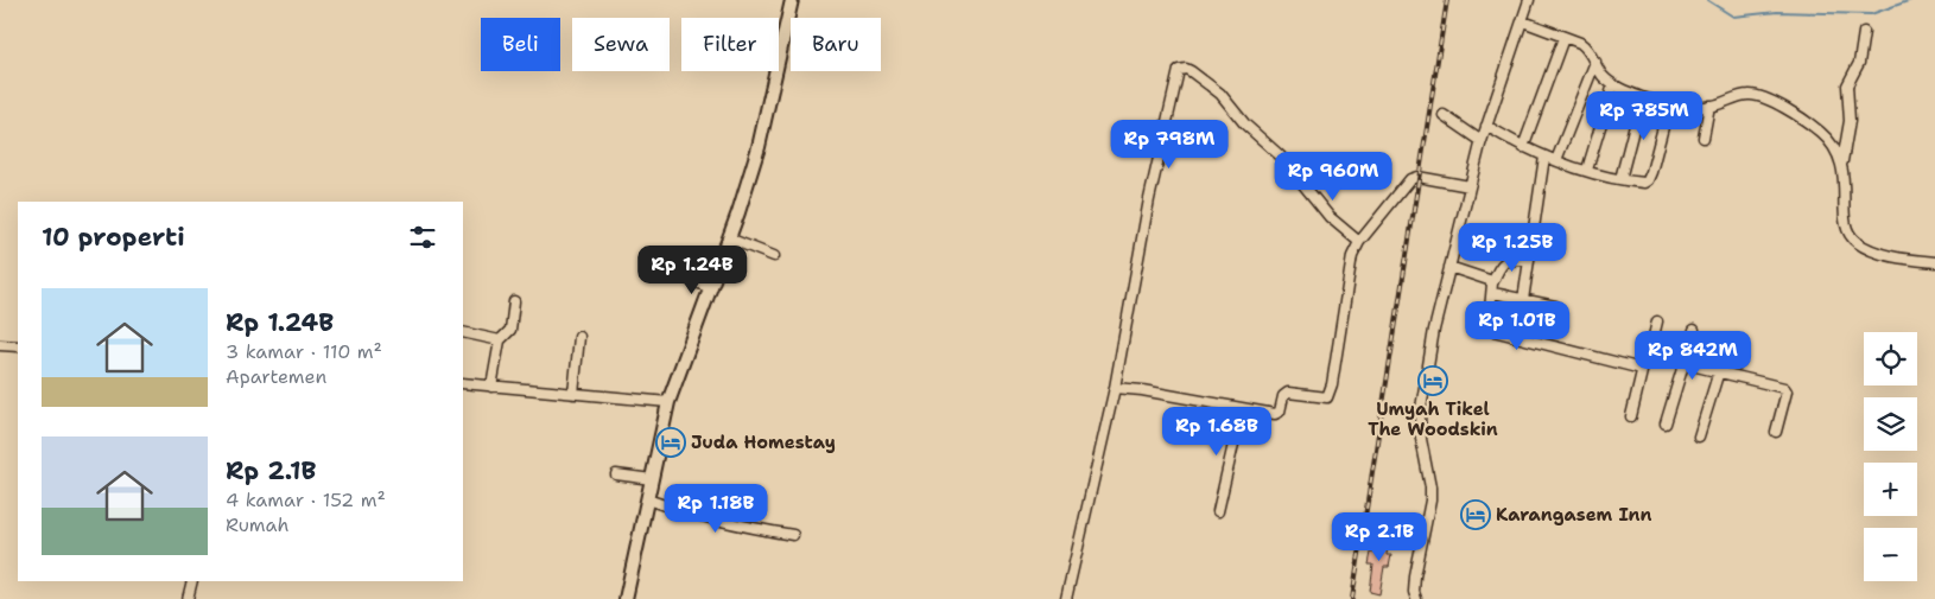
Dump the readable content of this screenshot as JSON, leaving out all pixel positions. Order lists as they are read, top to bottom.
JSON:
{
  "places": {
    "hotel": ["Umyah Tikel The Woodskin", "Juda Homestay", "Karangasem Inn"]
  },
  "page": {
    "chip": [
      "Beli",
      "Sewa",
      "Filter",
      "Baru"
    ],
    "price": [
      "Rp 785M",
      "Rp 798M",
      "Rp 960M",
      "Rp 1.25B",
      "Rp 1.24B",
      "Rp 1.01B",
      "Rp 842M",
      "Rp 1.68B",
      "Rp 1.18B",
      "Rp 2.1B"
    ],
    "heading": "10 properti",
    "list": [
      {
        "name": "Rp 1.24B",
        "note": "3 kamar · 110 m² · Apartemen"
      },
      {
        "name": "Rp 2.1B",
        "note": "4 kamar · 152 m² · Rumah"
      }
    ],
    "map_buttons": ["+", "−"]
  }
}
